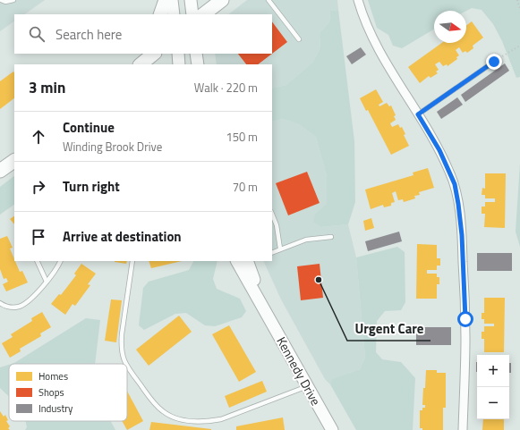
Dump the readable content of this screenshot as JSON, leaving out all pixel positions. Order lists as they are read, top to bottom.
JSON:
{
  "streets": {
    "main road": ["Kennedy Drive"]
  },
  "places": ["Urgent Care"],
  "legend": ["Homes", "Shops", "Industry"],
  "north": "right",
  "page": {
    "search": "Search here",
    "heading": ["3 min", "Walk · 220 m"],
    "list": [
      ["Continue", "Winding Brook Drive", "150 m"],
      ["Turn right", "70 m"],
      "Arrive at destination"
    ],
    "map_buttons": ["+", "−"]
  }
}
